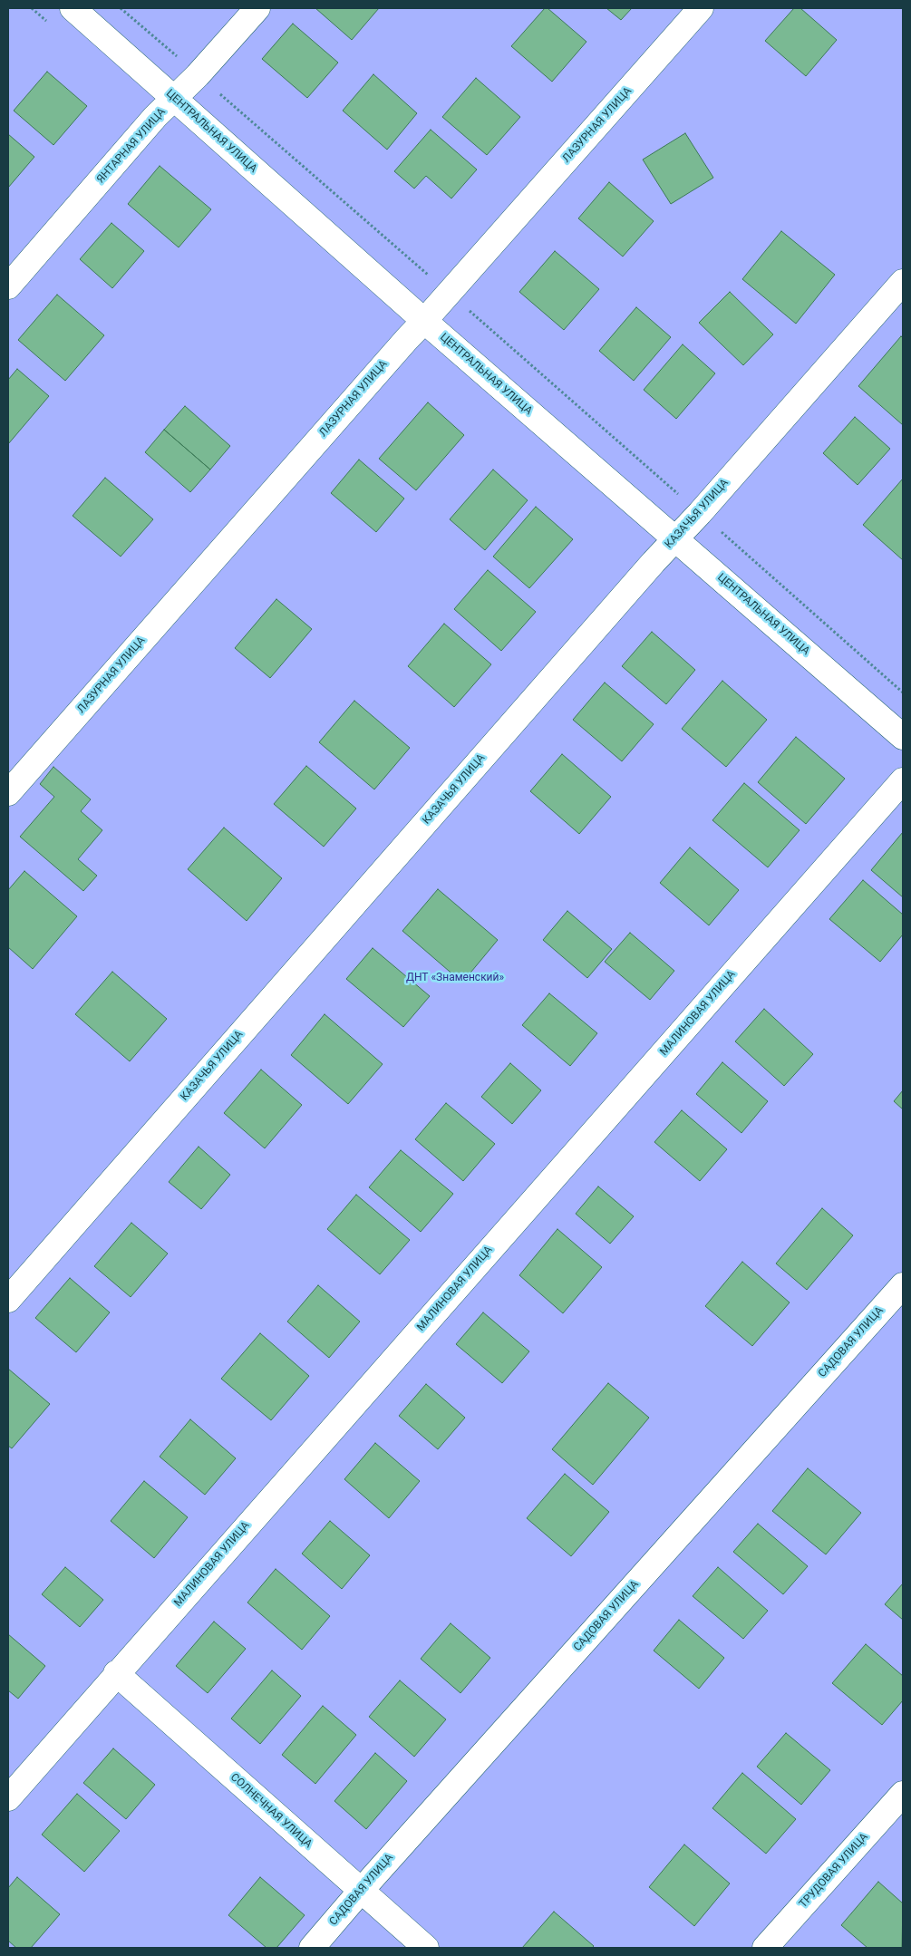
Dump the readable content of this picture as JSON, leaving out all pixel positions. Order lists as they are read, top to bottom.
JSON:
{
  "streets": {
    "street": [
      "ЛАЗУРНАЯ УЛИЦА",
      "ЦЕНТРАЛЬНАЯ УЛИЦА",
      "ЯНТАРНАЯ УЛИЦА",
      "КАЗАЧЬЯ УЛИЦА",
      "МАЛИНОВАЯ УЛИЦА",
      "САДОВАЯ УЛИЦА",
      "СОЛНЕЧНАЯ УЛИЦА",
      "ТРУДОВАЯ УЛИЦА"
    ]
  },
  "crossings": [
    ["ЛАЗУРНАЯ УЛИЦА", "ЦЕНТРАЛЬНАЯ УЛИЦА"],
    ["ЦЕНТРАЛЬНАЯ УЛИЦА", "ЯНТАРНАЯ УЛИЦА"],
    ["ЦЕНТРАЛЬНАЯ УЛИЦА", "КАЗАЧЬЯ УЛИЦА"],
    ["МАЛИНОВАЯ УЛИЦА", "СОЛНЕЧНАЯ УЛИЦА"],
    ["САДОВАЯ УЛИЦА", "СОЛНЕЧНАЯ УЛИЦА"]
  ],
  "parks": ["ДНТ «Знаменский»"]
}
